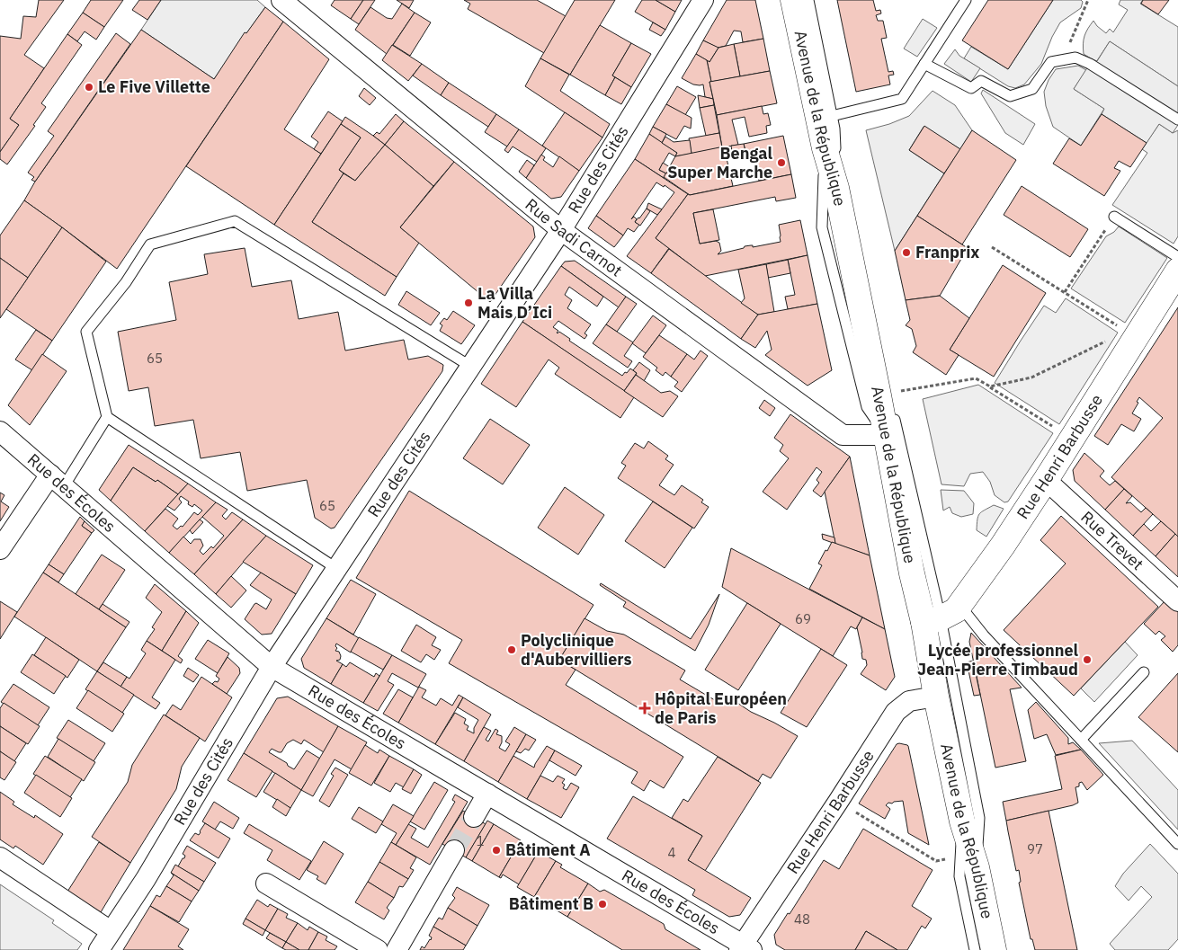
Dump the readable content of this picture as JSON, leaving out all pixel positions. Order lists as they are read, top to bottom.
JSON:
{
  "streets": {
    "main road": ["Avenue de la République", "Rue Henri Barbusse"],
    "street": [
      "Rue des Cités",
      "Rue Sadi Carnot",
      "Rue des Écoles",
      "Rue Trevet"
    ]
  },
  "crossings": [
    ["Avenue de la République", "Rue Sadi Carnot"],
    ["Avenue de la République", "Rue Henri Barbusse"],
    ["Rue des Cités", "Rue Sadi Carnot"],
    ["Rue des Cités", "Rue des Écoles"],
    ["Rue Henri Barbusse", "Rue des Écoles"],
    ["Rue Henri Barbusse", "Rue Trevet"]
  ],
  "places": {
    "other": [
      "Le Five Villette",
      "Bengal Super Marche",
      "Franprix",
      "La Villa Mais D’Ici",
      "Polyclinique d'Aubervilliers",
      "Lycée professionnel Jean-Pierre Timbaud",
      "Bâtiment A",
      "Bâtiment B"
    ],
    "health": ["Hôpital Européen de Paris"]
  },
  "house_numbers": [
    "65",
    "65",
    "69",
    "1",
    "97",
    "4",
    "48"
  ]
}
